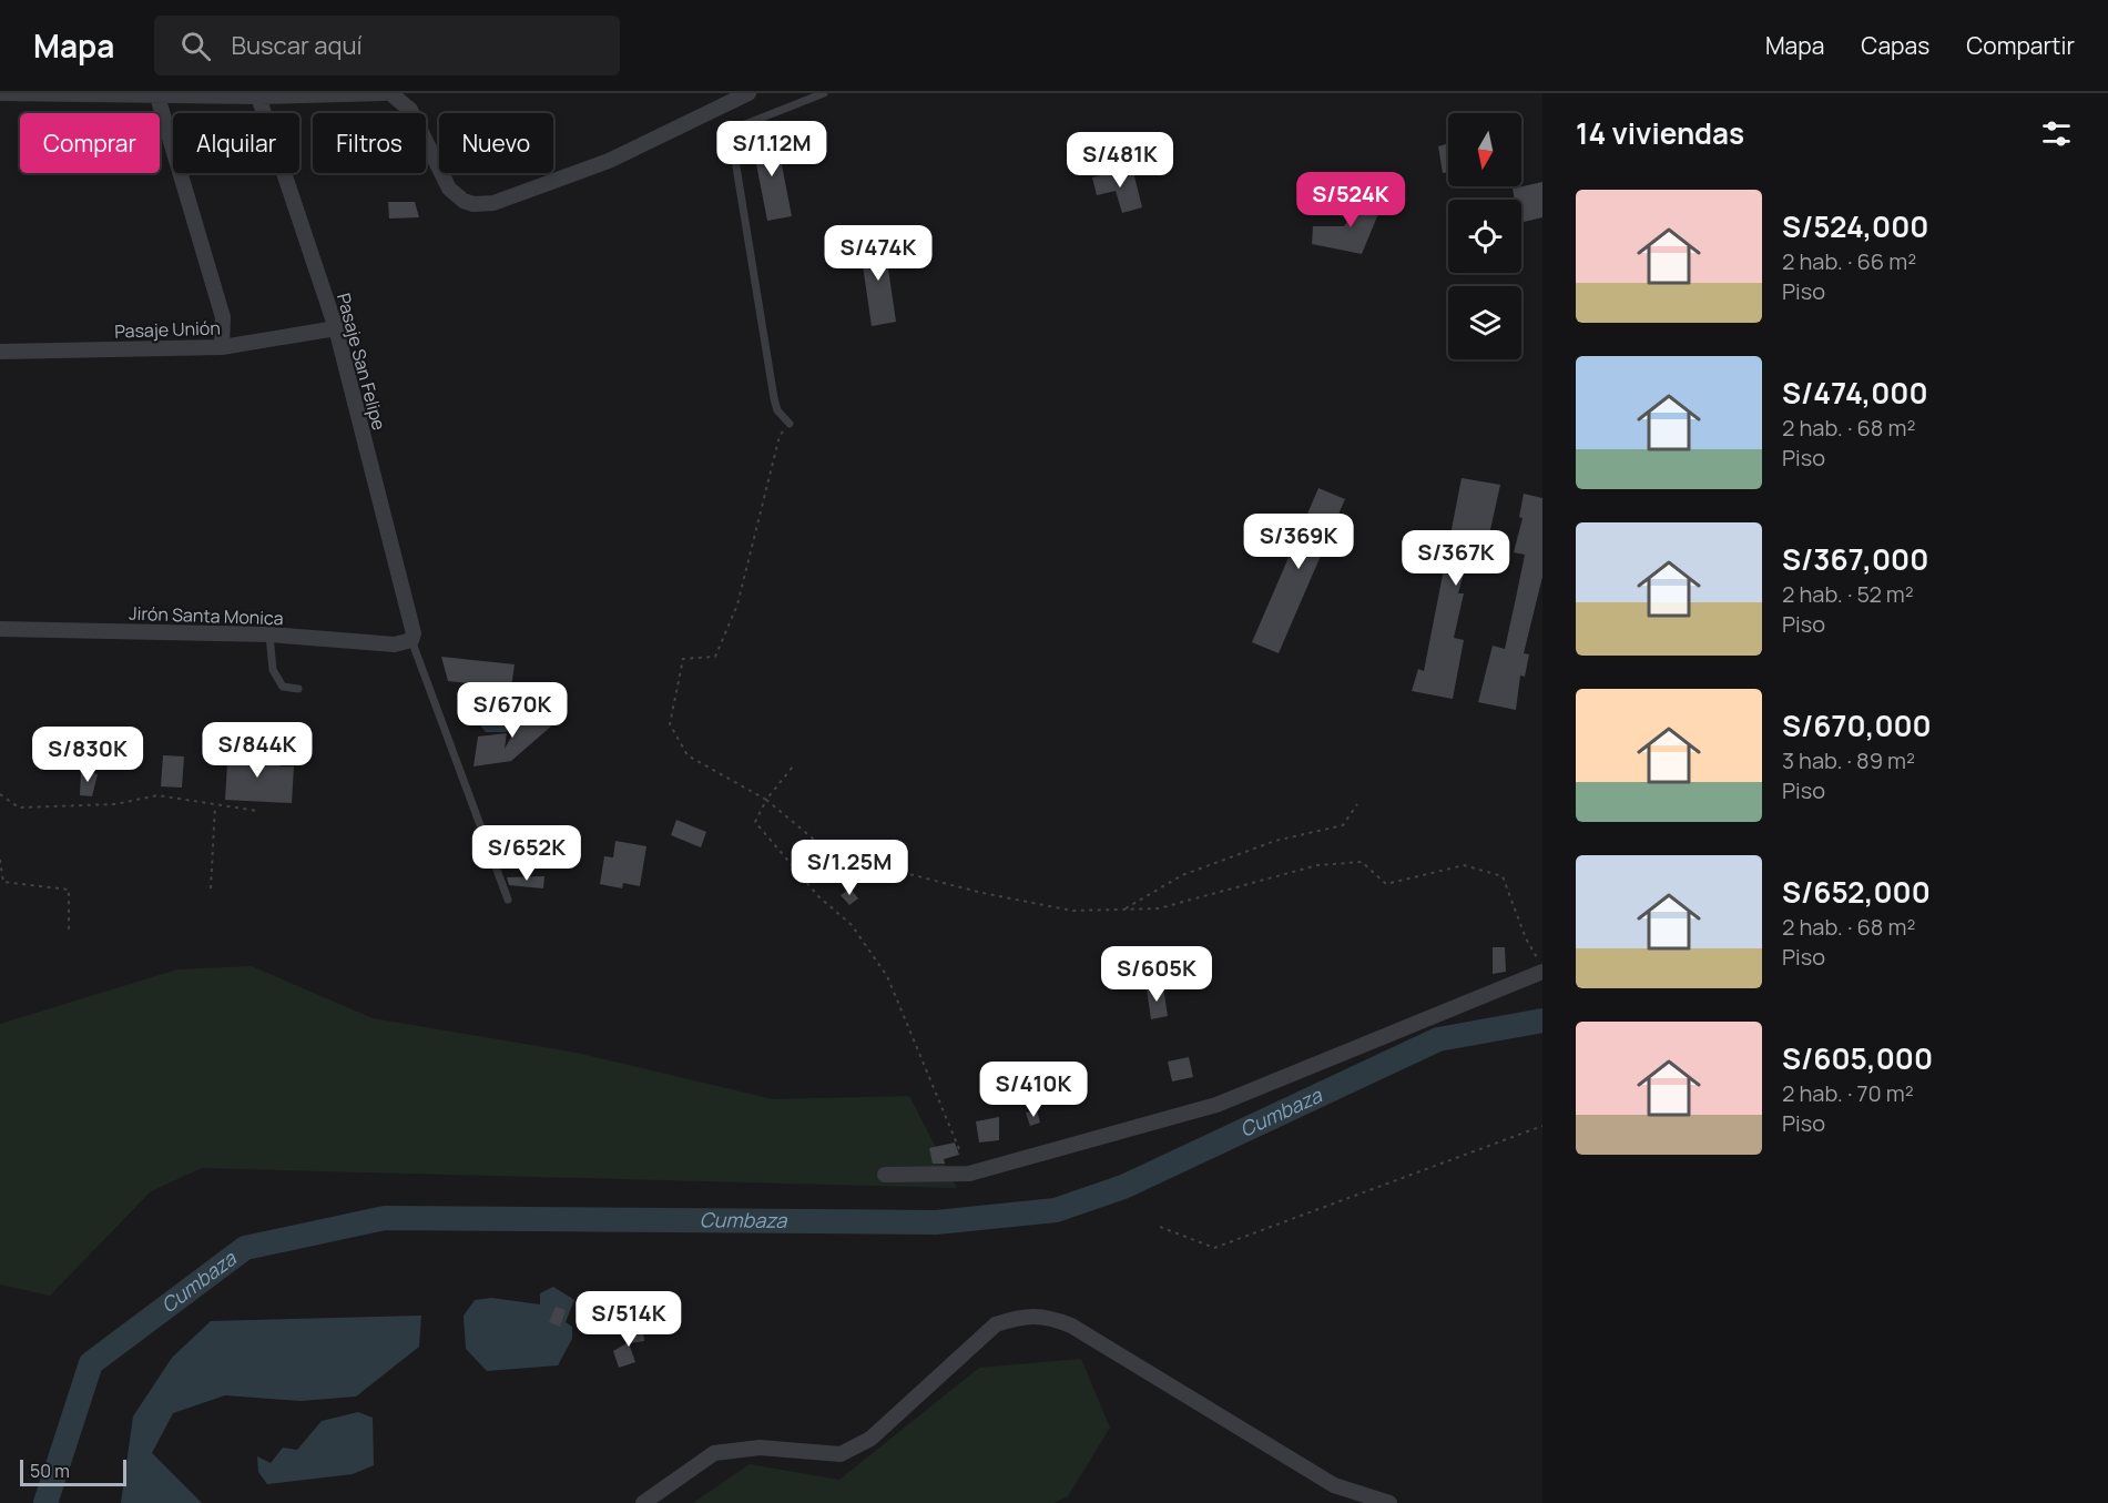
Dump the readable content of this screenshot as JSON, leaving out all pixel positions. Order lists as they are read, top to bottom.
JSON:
{
  "streets": {
    "street": ["Pasaje Unión", "Pasaje San Felipe", "Jirón Santa Monica"]
  },
  "crossings": [
    ["Pasaje Unión", "Pasaje San Felipe"],
    ["Pasaje San Felipe", "Jirón Santa Monica"]
  ],
  "water": ["Cumbaza"],
  "scale_bar": "50 m",
  "north": "bottom",
  "page": {
    "header": "Mapa",
    "search": "Buscar aquí",
    "nav": ["Mapa", "Capas", "Compartir"],
    "heading": "14 viviendas",
    "chip": [
      "Comprar",
      "Alquilar",
      "Filtros",
      "Nuevo"
    ],
    "price": [
      "S/1.12M",
      "S/481K",
      "S/524K",
      "S/474K",
      "S/369K",
      "S/367K",
      "S/670K",
      "S/844K",
      "S/830K",
      "S/652K",
      "S/1.25M",
      "S/605K",
      "S/410K",
      "S/514K"
    ],
    "list": [
      {
        "name": "S/524,000",
        "note": "2 hab. · 66 m² · Piso"
      },
      {
        "name": "S/474,000",
        "note": "2 hab. · 68 m² · Piso"
      },
      {
        "name": "S/367,000",
        "note": "2 hab. · 52 m² · Piso"
      },
      {
        "name": "S/670,000",
        "note": "3 hab. · 89 m² · Piso"
      },
      {
        "name": "S/652,000",
        "note": "2 hab. · 68 m² · Piso"
      },
      {
        "name": "S/605,000",
        "note": "2 hab. · 70 m² · Piso"
      }
    ],
    "scale": "50 m"
  }
}
